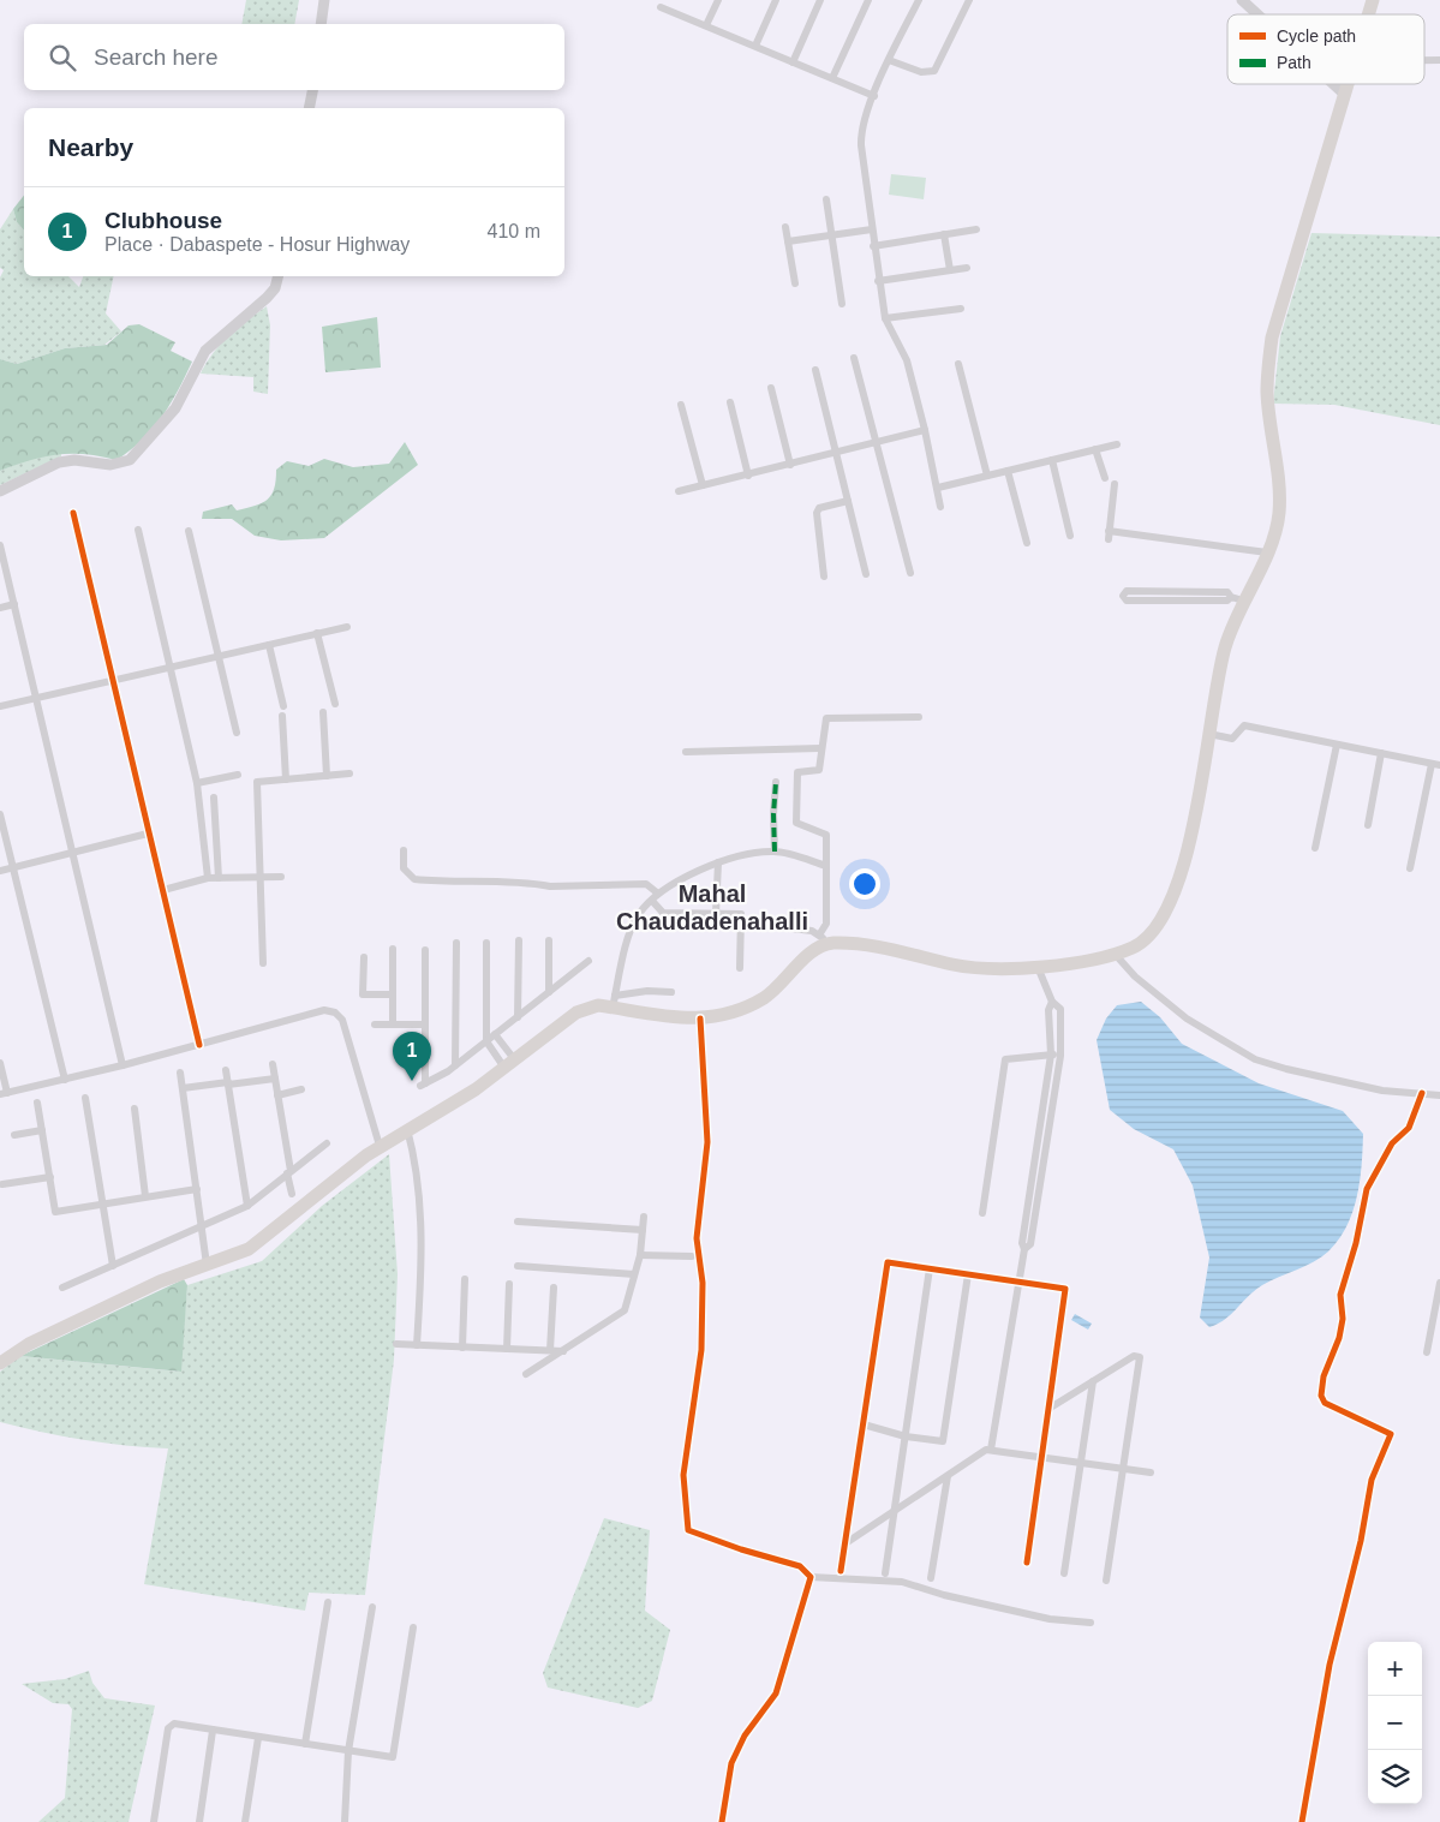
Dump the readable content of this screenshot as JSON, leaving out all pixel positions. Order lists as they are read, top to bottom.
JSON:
{
  "districts": ["Mahal Chaudadenahalli"],
  "legend": ["Cycle path", "Path"],
  "page": {
    "search": "Search here",
    "heading": "Nearby",
    "list": [
      {
        "mark": "1",
        "name": "Clubhouse",
        "note": "Place · Dabaspete - Hosur Highway",
        "value": "410 m"
      }
    ],
    "pins": "1",
    "map_buttons": ["+", "−"]
  }
}
